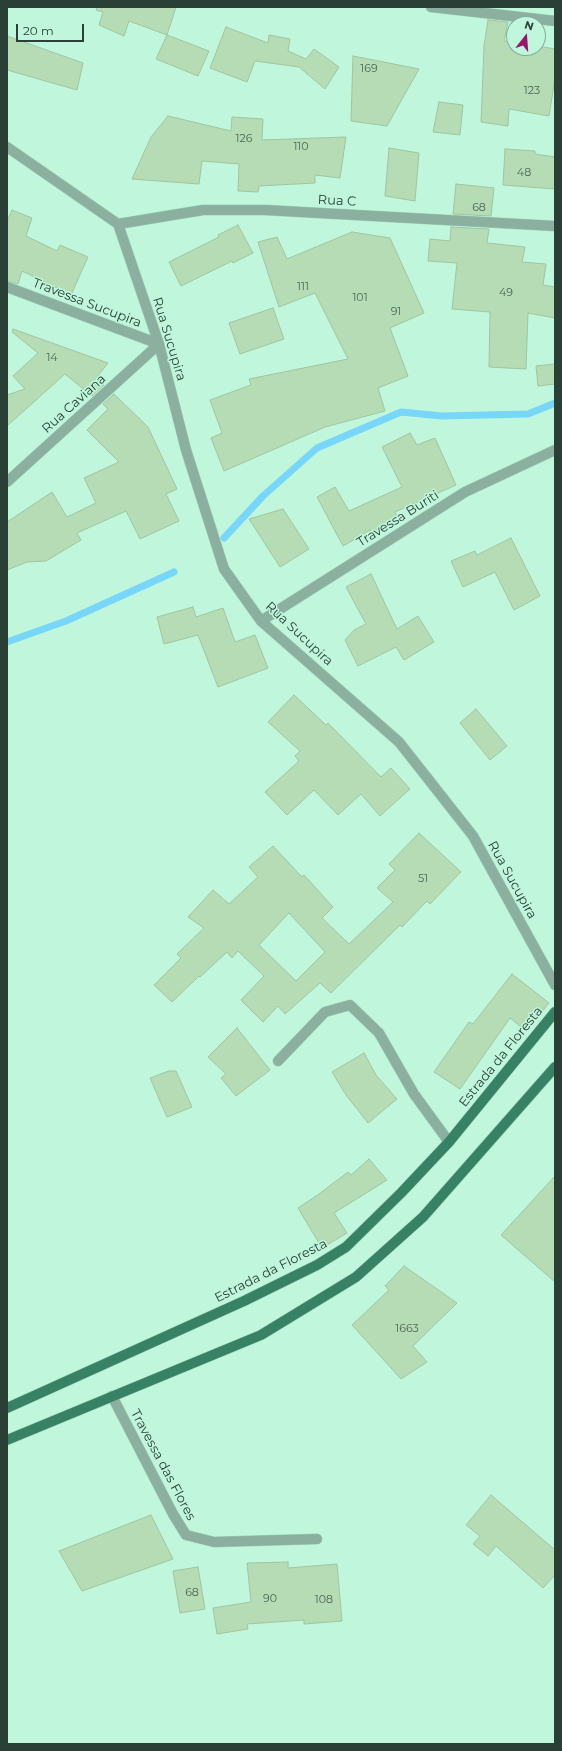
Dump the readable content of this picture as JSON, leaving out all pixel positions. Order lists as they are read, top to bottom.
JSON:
{
  "streets": {
    "main road": ["Estrada da Floresta"],
    "street": [
      "Rua C",
      "Travessa Sucupira",
      "Rua Sucupira",
      "Rua Caviana",
      "Travessa Buriti",
      "Travessa das Flores"
    ]
  },
  "crossings": [
    ["Rua C", "Rua Sucupira"],
    ["Travessa Sucupira", "Rua Sucupira"],
    ["Travessa Sucupira", "Rua Caviana"],
    ["Rua Sucupira", "Rua Caviana"],
    ["Rua Sucupira", "Travessa Buriti"]
  ],
  "house_numbers": [
    "169",
    "123",
    "126",
    "110",
    "48",
    "68",
    "111",
    "49",
    "101",
    "91",
    "14",
    "51",
    "1663",
    "68",
    "90",
    "108"
  ],
  "scale_bar": "20 m",
  "north": "top"
}
